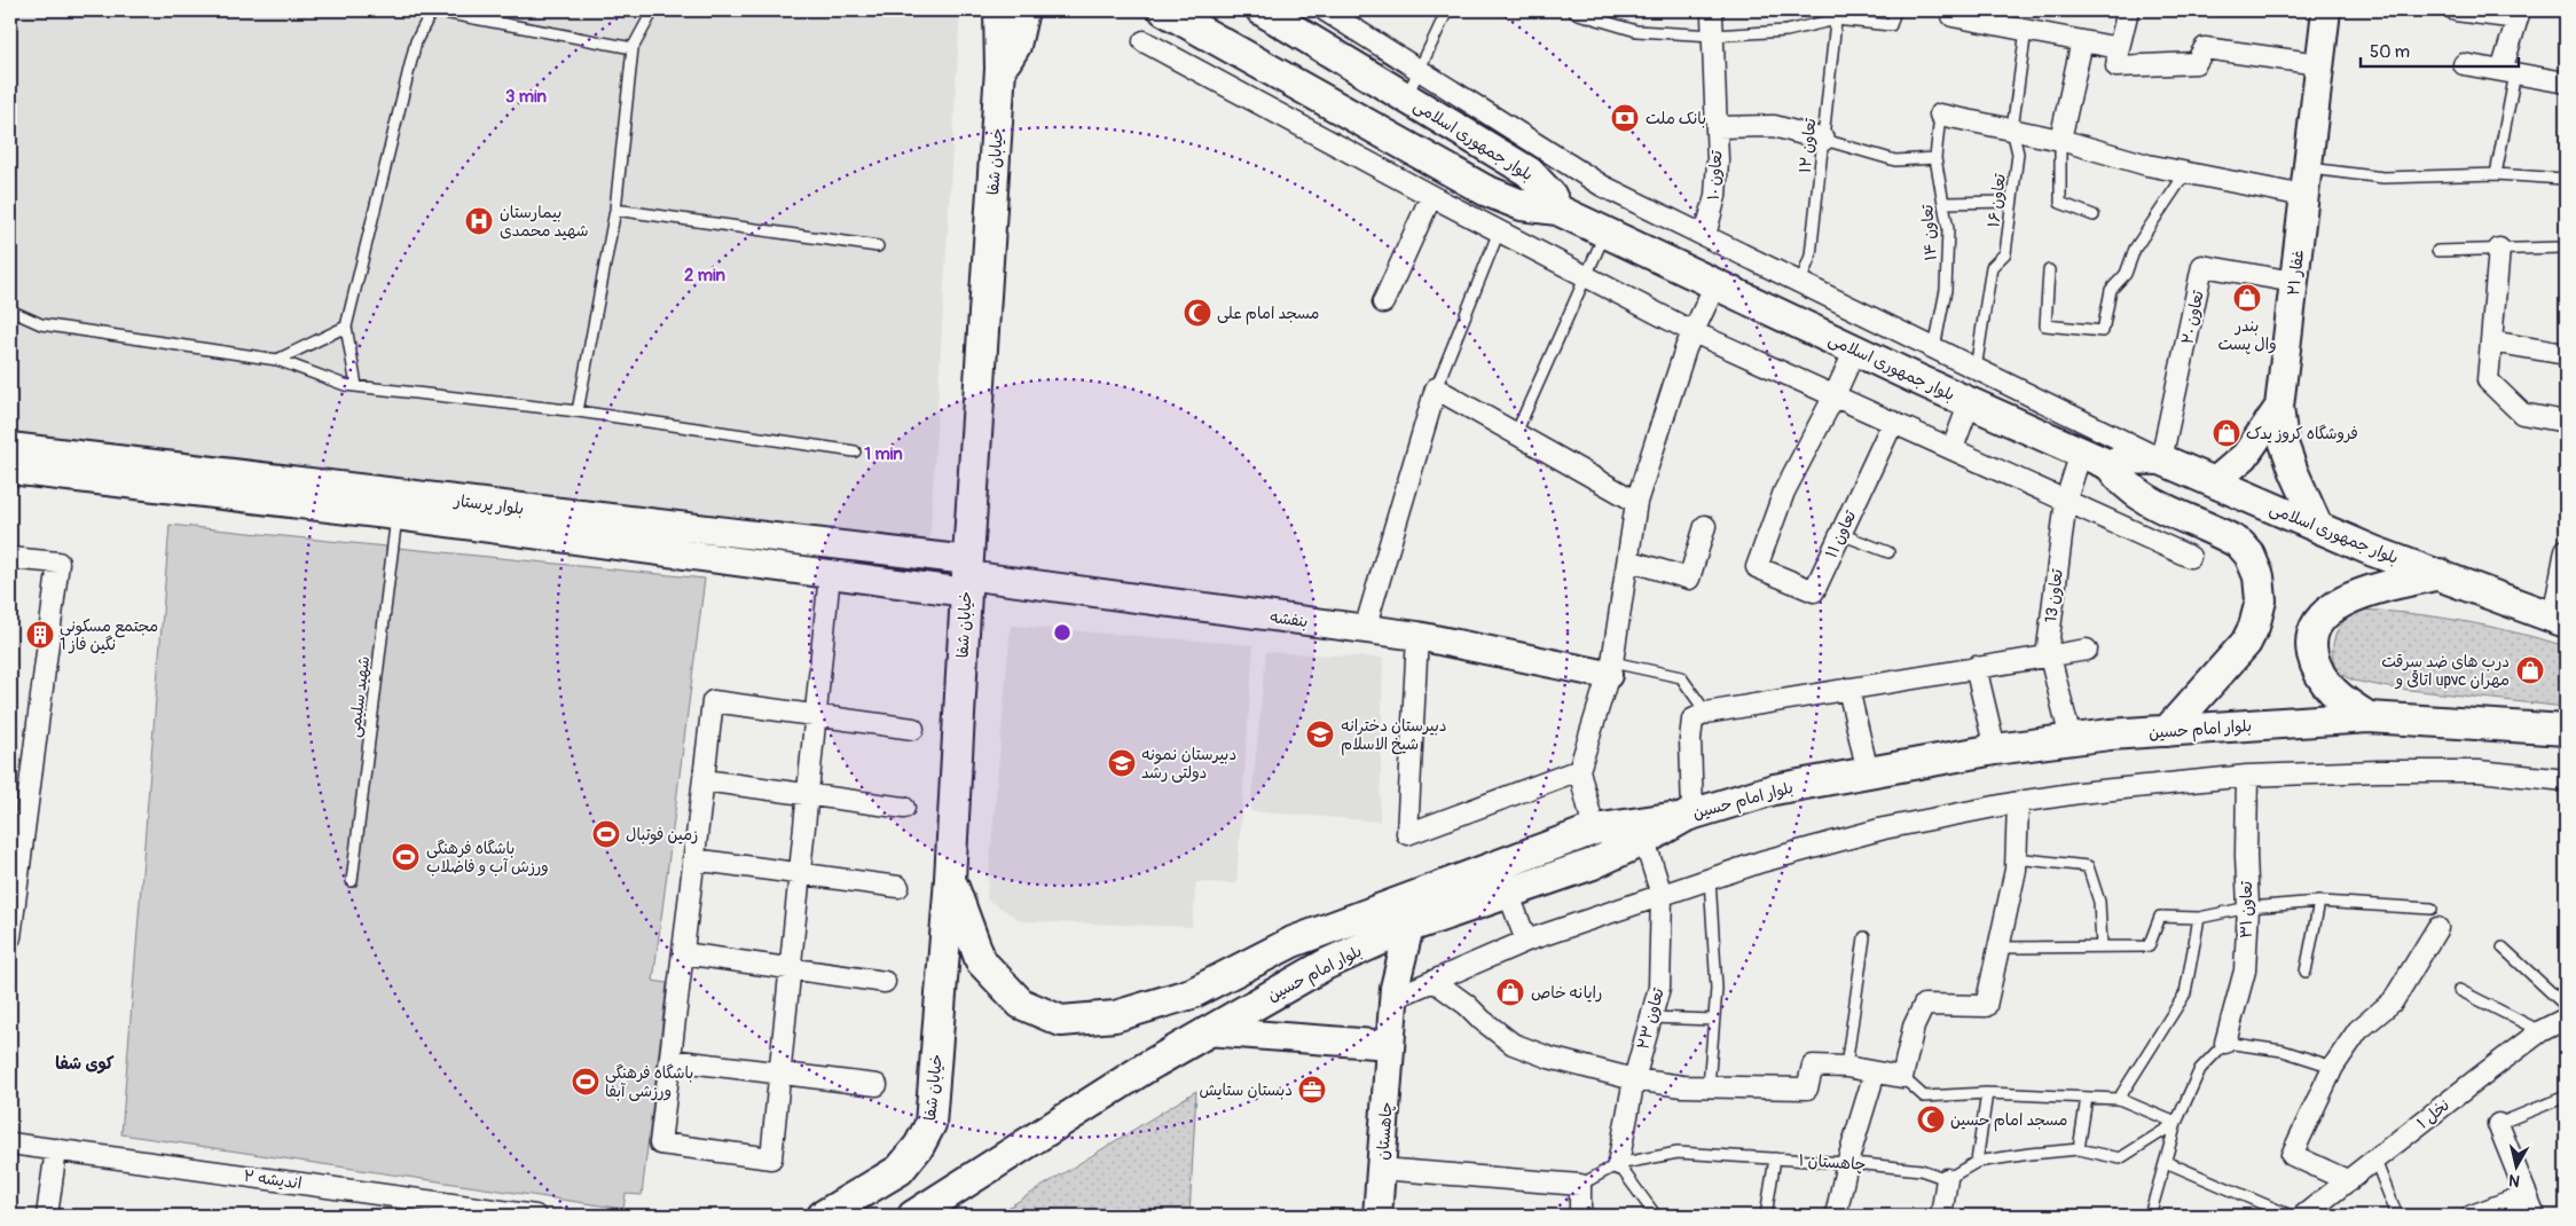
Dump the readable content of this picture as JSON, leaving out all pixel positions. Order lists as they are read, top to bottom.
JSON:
{
  "streets": {
    "main road": ["بلوار جمهوری اسلامی", "خیابان شفا", "بلوار امام حسین"],
    "street": [
      "تعاون ۱۰",
      "غفار ۲۱",
      "تعاون ۲۰",
      "بلوار پرستار",
      "تعاون ۱۱",
      "تعاون 13",
      "بنفشه",
      "تعاون ۳۱",
      "تعاون ۲۳",
      "نخل ۱",
      "چاهستان",
      "اندیشه ۲"
    ],
    "lane": [
      "تعاون ۱۲",
      "تعاون ۱۶",
      "تعاون ۱۴",
      "شهید سلیمی",
      "چاهستان ۱"
    ]
  },
  "crossings": [
    ["بلوار جمهوری اسلامی", "غفار ۲۱"],
    ["بلوار جمهوری اسلامی", "تعاون ۲۰"],
    ["بلوار جمهوری اسلامی", "تعاون 13"],
    ["خیابان شفا", "بلوار پرستار"],
    ["خیابان شفا", "بنفشه"],
    ["غفار ۲۱", "تعاون ۲۰"],
    ["بلوار پرستار", "بنفشه"],
    ["بلوار پرستار", "شهید سلیمی"],
    ["تعاون 13", "بلوار امام حسین"],
    ["بلوار امام حسین", "تعاون ۲۳"],
    ["بلوار امام حسین", "چاهستان"],
    ["تعاون ۲۳", "چاهستان ۱"]
  ],
  "districts": ["کوی شفا"],
  "places": {
    "bank": ["بانک ملت"],
    "hospital": ["بیمارستان شهید محمدی"],
    "shop": [
      "بندر وال پست",
      "فروشگاه کروز یدک",
      "درب های ضد سرقت اتاقی و upvc مهران",
      "رایانه خاص"
    ],
    "mosque": ["مسجد امام علی", "مسجد امام حسین"],
    "building": ["مجتمع مسکونی نگین فاز 1"],
    "school or university": ["دبیرستان دخترانه شیخ الاسلام", "دبیرستان نمونه دولتی رشد"],
    "sports": ["زمین فوتبال", "باشگاه فرهنگی ورزش آب و فاضلاب", "باشگاه فرهنگی ورزشی آبفا"],
    "office": ["دبستان ستایش"]
  },
  "scale_bar": "50 m",
  "north": "bottom",
  "rings": ["3 min", "2 min", "1 min"]
}
